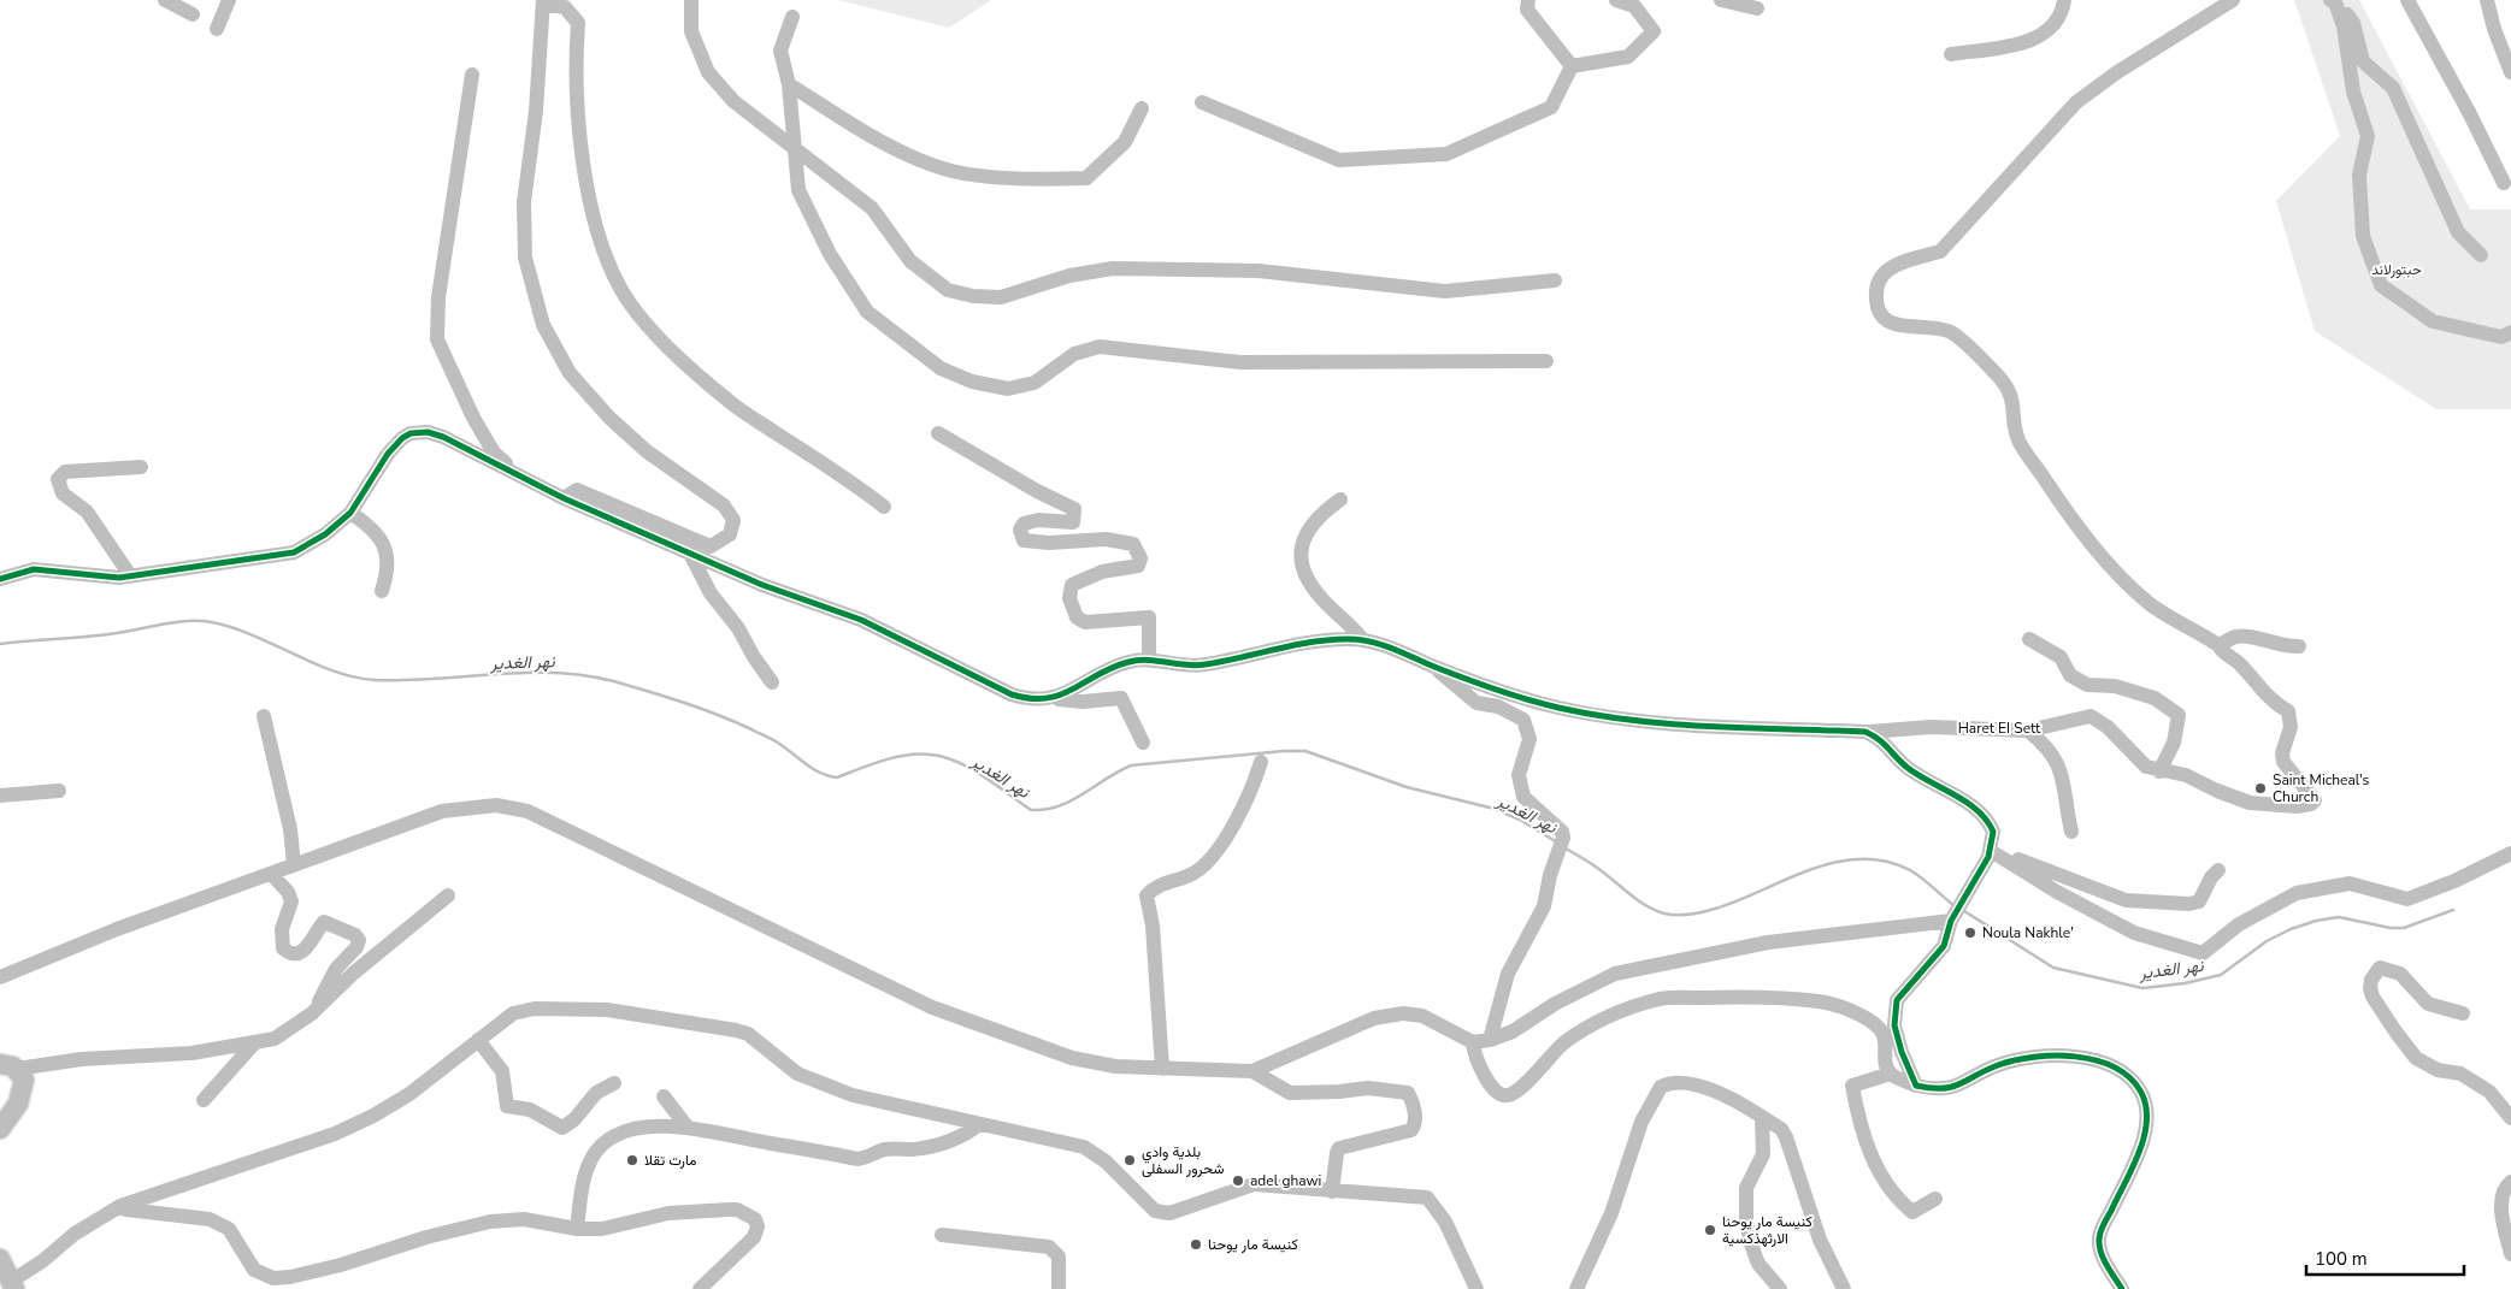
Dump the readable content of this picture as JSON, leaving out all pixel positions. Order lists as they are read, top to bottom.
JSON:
{
  "streets": {
    "street": ["Haret EI Sett"]
  },
  "water": ["نهر الغدير"],
  "parks": ["حبتورلاند"],
  "places": [
    "Saint Micheal's Church",
    "Noula Nakhle'",
    "مارت تقلا",
    "بلدية وادي شحرور السفلى",
    "adel ghawi",
    "كنيسة مار يوحنا الارثهذكسية",
    "كنيسة مار يوحنا"
  ],
  "scale_bar": "100 m"
}
